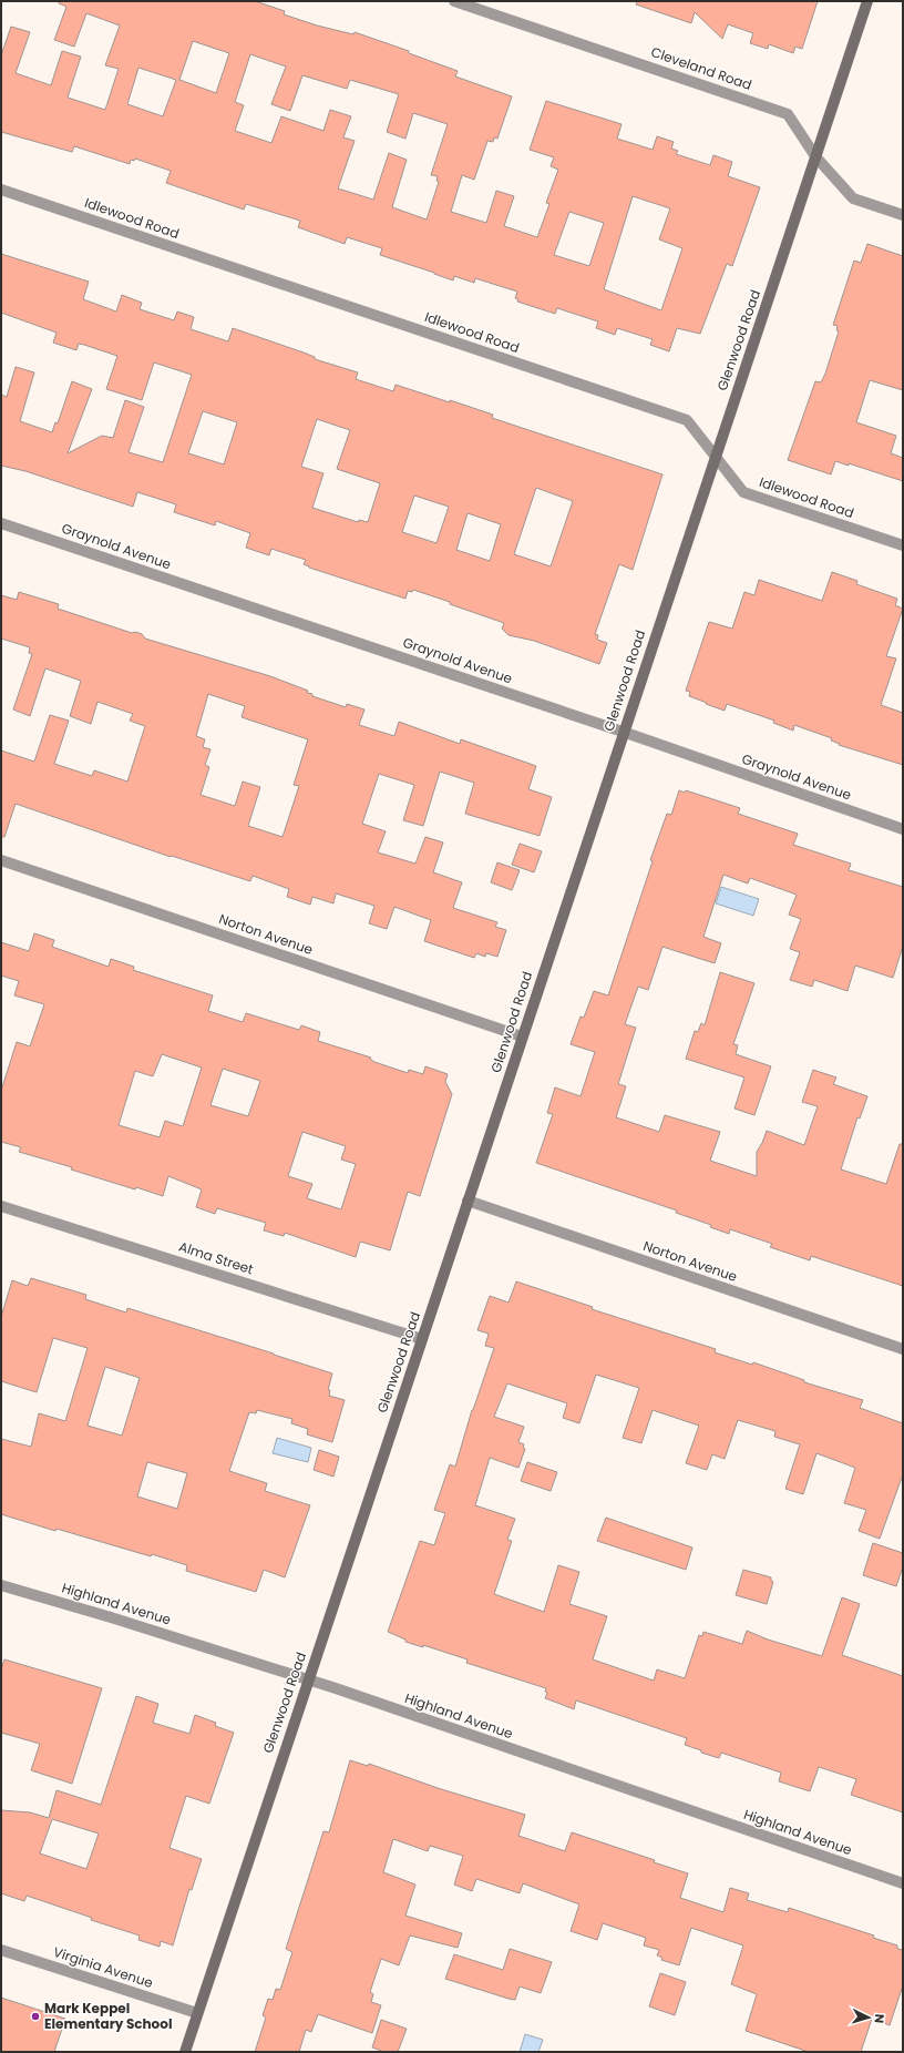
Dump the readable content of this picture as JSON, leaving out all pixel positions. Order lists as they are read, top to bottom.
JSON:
{
  "streets": {
    "street": [
      "Cleveland Road",
      "Idlewood Road",
      "Glenwood Road",
      "Graynold Avenue",
      "Norton Avenue",
      "Alma Street",
      "Highland Avenue",
      "Virginia Avenue"
    ]
  },
  "crossings": [
    ["Cleveland Road", "Glenwood Road"],
    ["Idlewood Road", "Glenwood Road"],
    ["Glenwood Road", "Graynold Avenue"],
    ["Glenwood Road", "Norton Avenue"],
    ["Glenwood Road", "Alma Street"],
    ["Glenwood Road", "Highland Avenue"],
    ["Glenwood Road", "Virginia Avenue"]
  ],
  "places": ["Mark Keppel Elementary School"],
  "north": "right"
}
